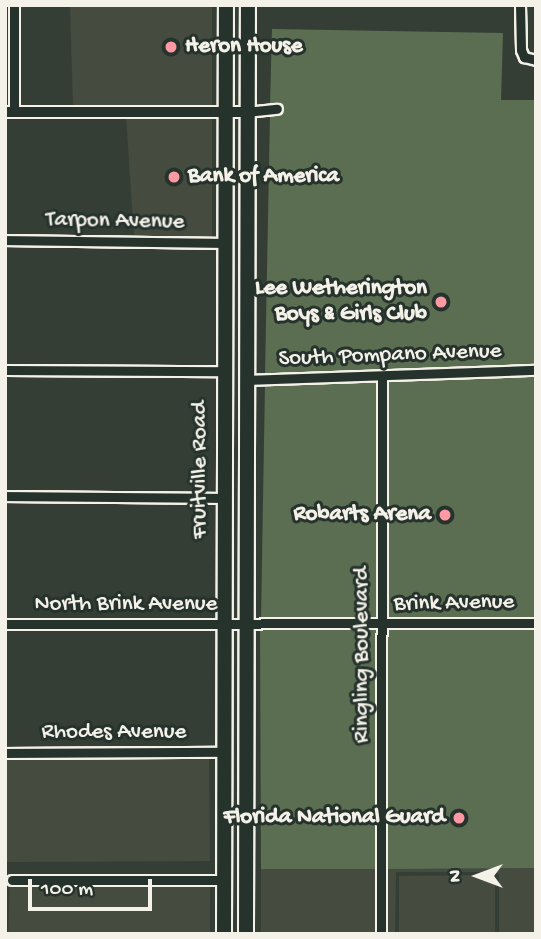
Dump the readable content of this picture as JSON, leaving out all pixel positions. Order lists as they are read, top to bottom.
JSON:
{
  "streets": {
    "main road": ["Fruitville Road"],
    "street": [
      "Tarpon Avenue",
      "South Pompano Avenue",
      "Brink Avenue",
      "North Brink Avenue",
      "Ringling Boulevard",
      "Rhodes Avenue"
    ]
  },
  "crossings": [
    ["Tarpon Avenue", "Fruitville Road"],
    ["South Pompano Avenue", "Fruitville Road"],
    ["South Pompano Avenue", "Ringling Boulevard"],
    ["Fruitville Road", "Brink Avenue"],
    ["Fruitville Road", "North Brink Avenue"],
    ["Fruitville Road", "Rhodes Avenue"],
    ["Brink Avenue", "North Brink Avenue"],
    ["Brink Avenue", "Ringling Boulevard"]
  ],
  "places": [
    "Heron House",
    "Bank of America",
    "Lee Wetherington Boys & Girls Club",
    "Robarts Arena",
    "Florida National Guard"
  ],
  "scale_bar": "100 m",
  "north": "left"
}
